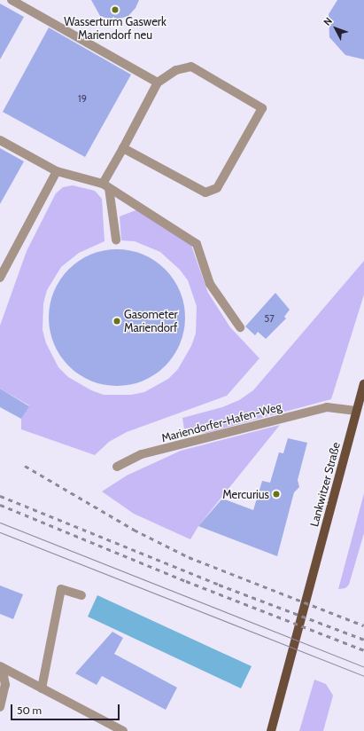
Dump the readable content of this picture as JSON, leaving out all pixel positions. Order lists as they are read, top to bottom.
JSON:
{
  "streets": {
    "main road": ["Lankwitzer Straße"],
    "street": ["Mariendorfer-Hafen-Weg"]
  },
  "crossings": [
    ["Mariendorfer-Hafen-Weg", "Lankwitzer Straße"]
  ],
  "places": ["Wasserturm Gaswerk Mariendorf neu", "Gasometer Mariendorf", "Mercurius"],
  "house_numbers": ["19", "57"],
  "scale_bar": "50 m",
  "north": "top left"
}
